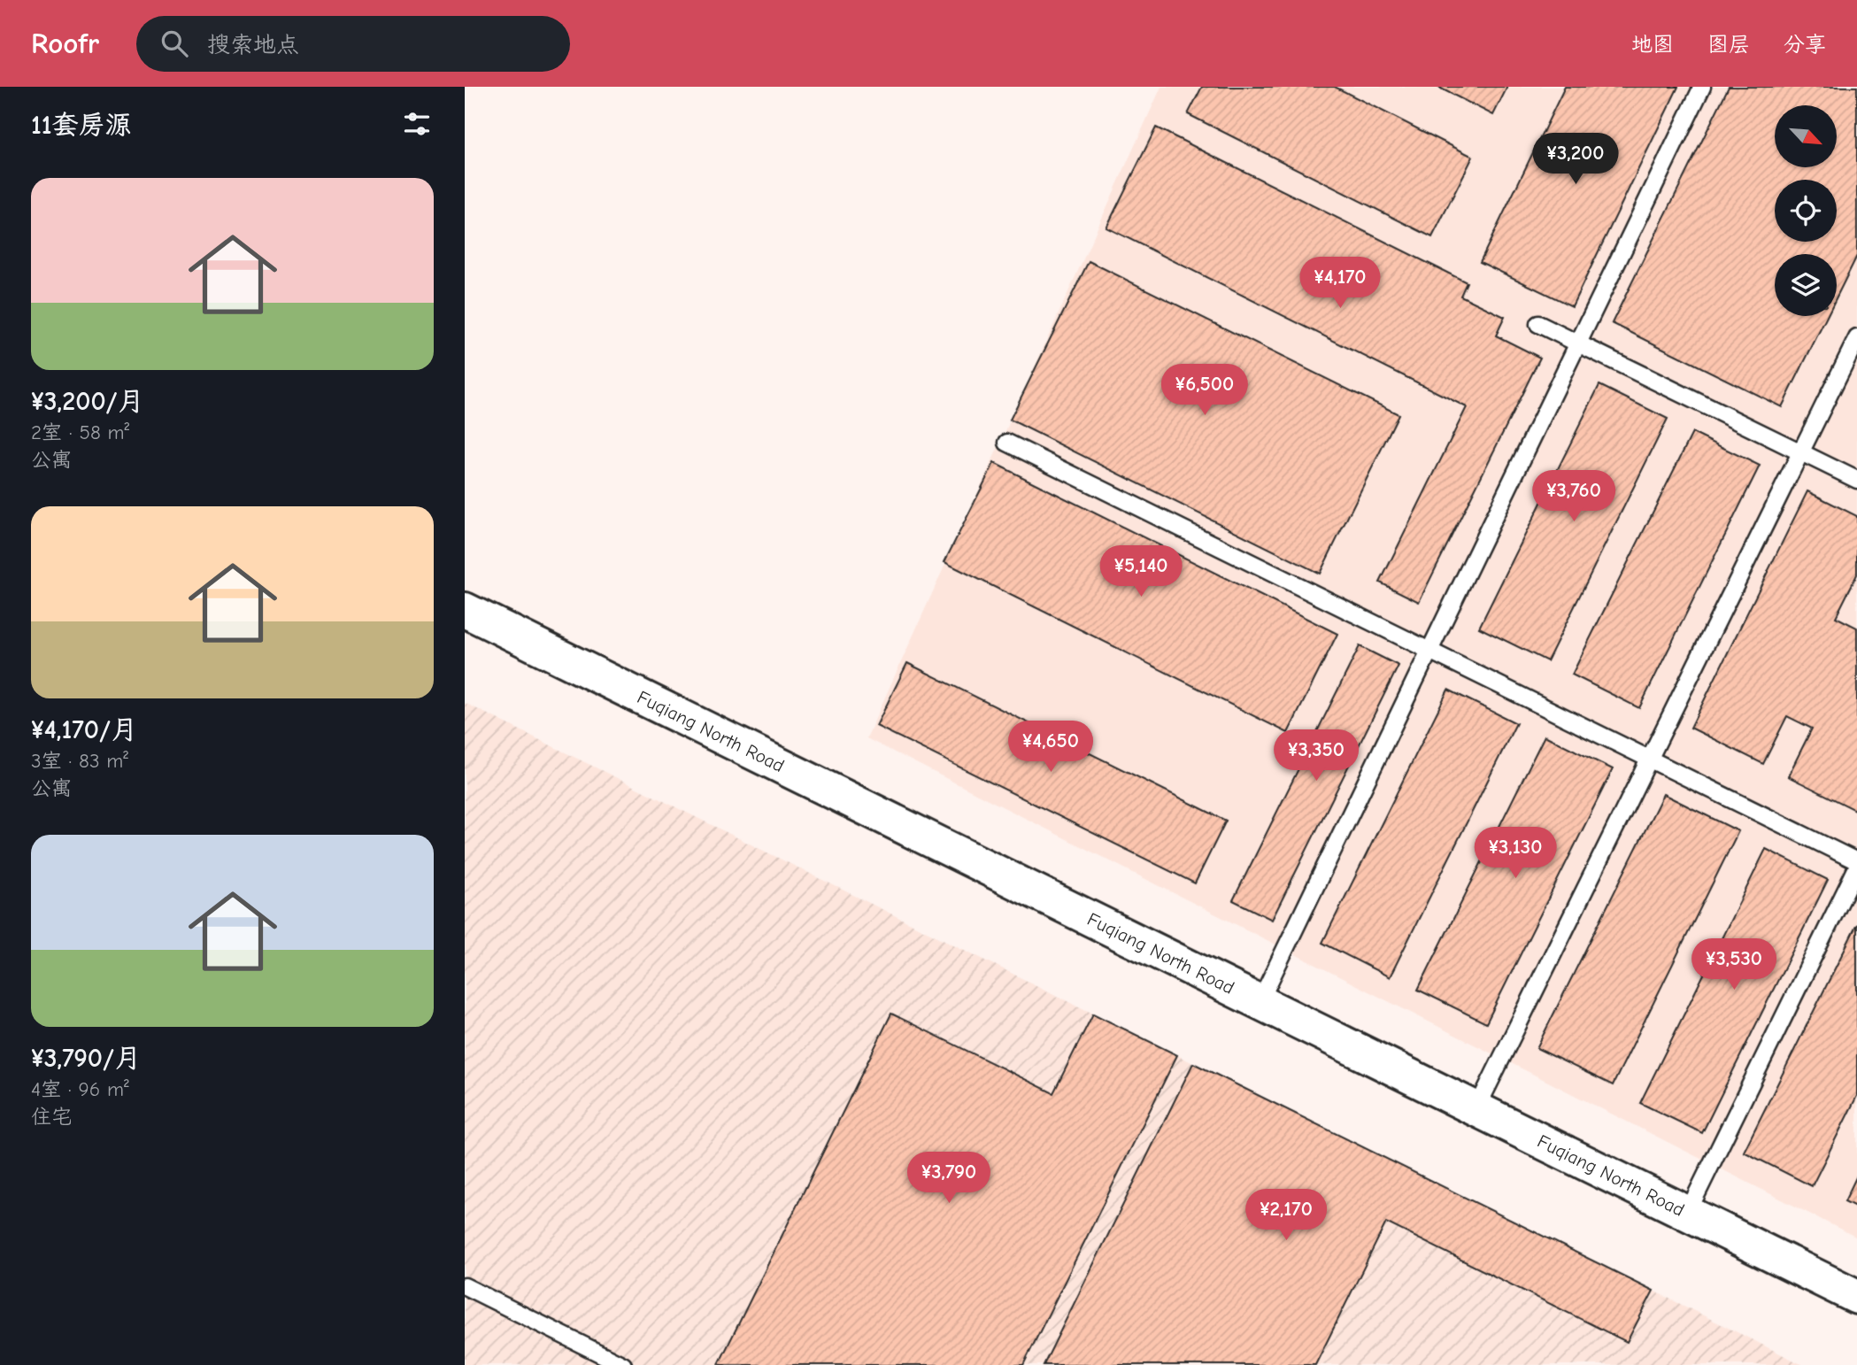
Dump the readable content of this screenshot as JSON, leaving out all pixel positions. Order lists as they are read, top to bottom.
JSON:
{
  "streets": {
    "street": ["Fuqiang North Road"]
  },
  "north": "bottom right",
  "page": {
    "header": "Roofr",
    "search": "搜索地点",
    "nav": ["地图", "图层", "分享"],
    "heading": "11套房源",
    "price": [
      "¥3,200",
      "¥4,170",
      "¥6,500",
      "¥3,760",
      "¥5,140",
      "¥4,650",
      "¥3,350",
      "¥3,130",
      "¥3,530",
      "¥3,790",
      "¥2,170"
    ],
    "list": [
      {
        "name": "¥3,200/月",
        "note": "2室 · 58 m² · 公寓"
      },
      {
        "name": "¥4,170/月",
        "note": "3室 · 83 m² · 公寓"
      },
      {
        "name": "¥3,790/月",
        "note": "4室 · 96 m² · 住宅"
      }
    ]
  }
}
